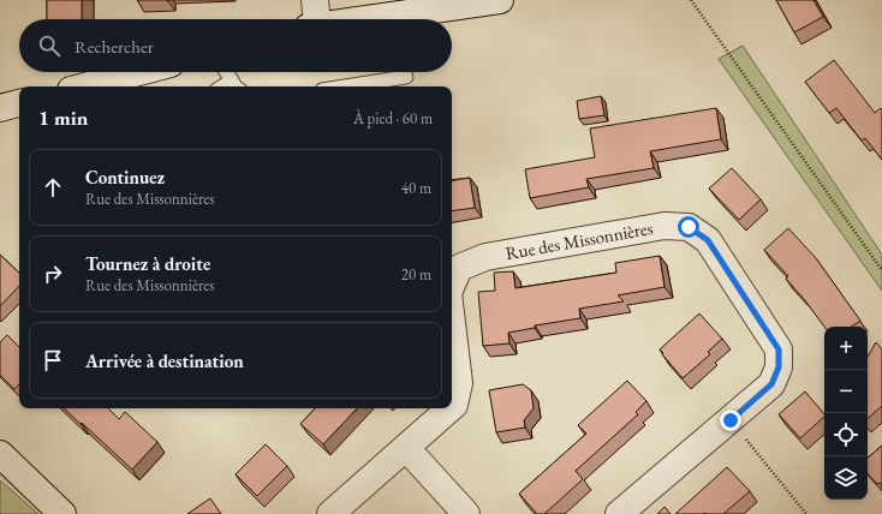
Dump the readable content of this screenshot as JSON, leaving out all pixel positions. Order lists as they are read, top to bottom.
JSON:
{
  "streets": {
    "street": ["Rue des Missonnières"]
  },
  "page": {
    "search": "Rechercher",
    "heading": ["1 min", "À pied · 60 m"],
    "list": [
      ["Continuez", "Rue des Missonnières", "40 m"],
      ["Tournez à droite", "Rue des Missonnières", "20 m"],
      "Arrivée à destination"
    ],
    "map_buttons": ["+", "−"]
  }
}
